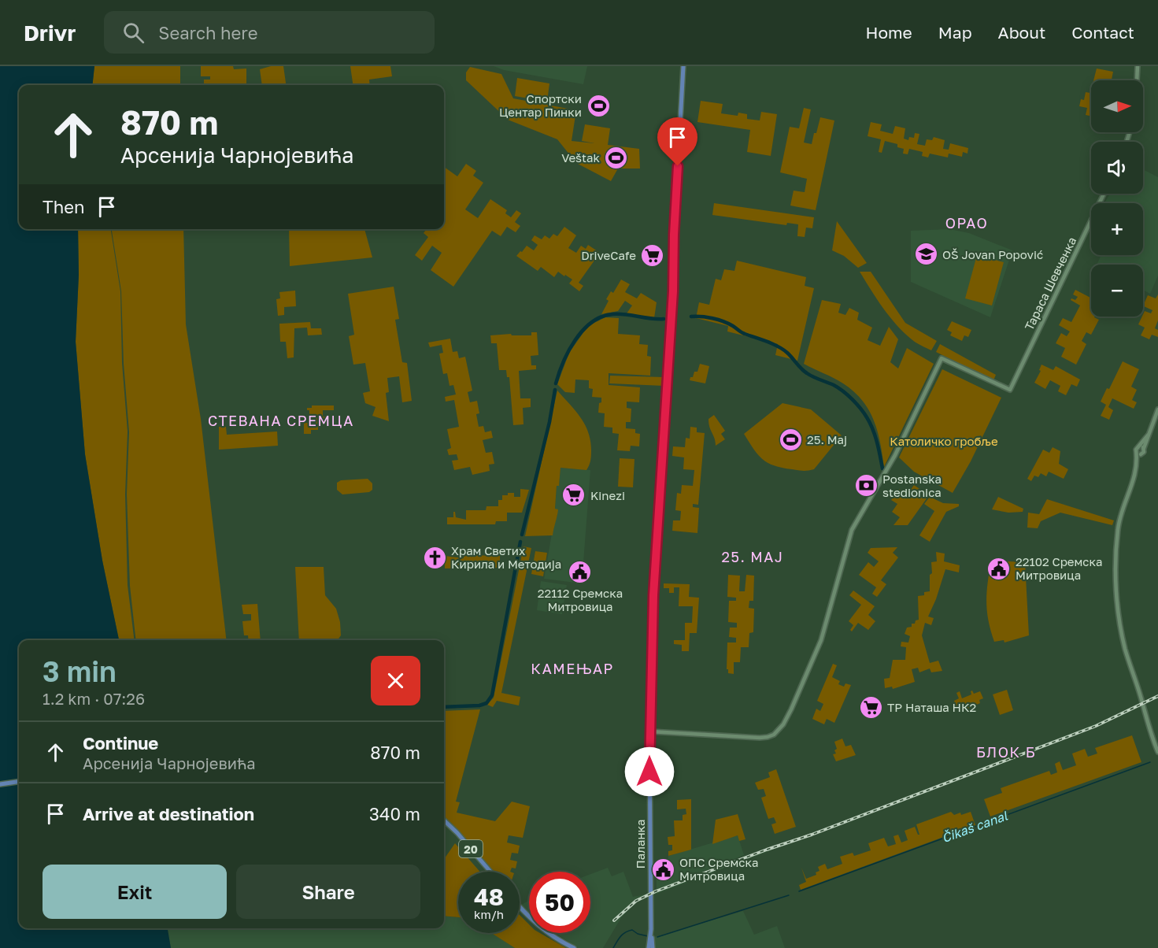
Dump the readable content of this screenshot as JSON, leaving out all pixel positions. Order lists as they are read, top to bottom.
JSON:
{
  "streets": {
    "main road": ["Паланка", "20"],
    "street": ["Тараса Шевченка"]
  },
  "crossings": [
    ["Тараса Шевченка", "Паланка"]
  ],
  "districts": [
    "ОРАО",
    "СТЕВАНА СРЕМЦА",
    "25. МАЈ",
    "КАМЕЊАР",
    "БЛОК Б"
  ],
  "water": ["Čikaš canal"],
  "parks": ["Католичко гробље"],
  "places": {
    "sports": ["Спортски Центар Пинки", "Veštak", "25. Maj"],
    "school or university": ["OŠ Jovan Popović"],
    "supermarket": ["DriveCafe", "Kinezi", "ТР Наташа НК2"],
    "bank": ["Postanska stedionica"],
    "church": ["Храм Светих Кирила и Методија"],
    "public building": ["22102 Сремска Митровица", "22112 Сремска Митровица", "ОПС Сремска Митровица"]
  },
  "north": "right",
  "page": {
    "header": "Drivr",
    "search": "Search here",
    "nav": [
      "Home",
      "Map",
      "About",
      "Contact"
    ],
    "map_buttons": ["+", "−"],
    "turn": ["870 m", "Арсенија Чарнојевића"],
    "then": "Then",
    "heading": ["3 min", "1.2 km · 07:26"],
    "list": [
      {
        "name": "Continue",
        "note": "Арсенија Чарнојевића",
        "value": "870 m"
      },
      {
        "name": "Arrive at destination",
        "value": "340 m"
      }
    ],
    "buttons": ["Exit", "Share"],
    "speed": "48 km/h",
    "limit": "50"
  }
}
